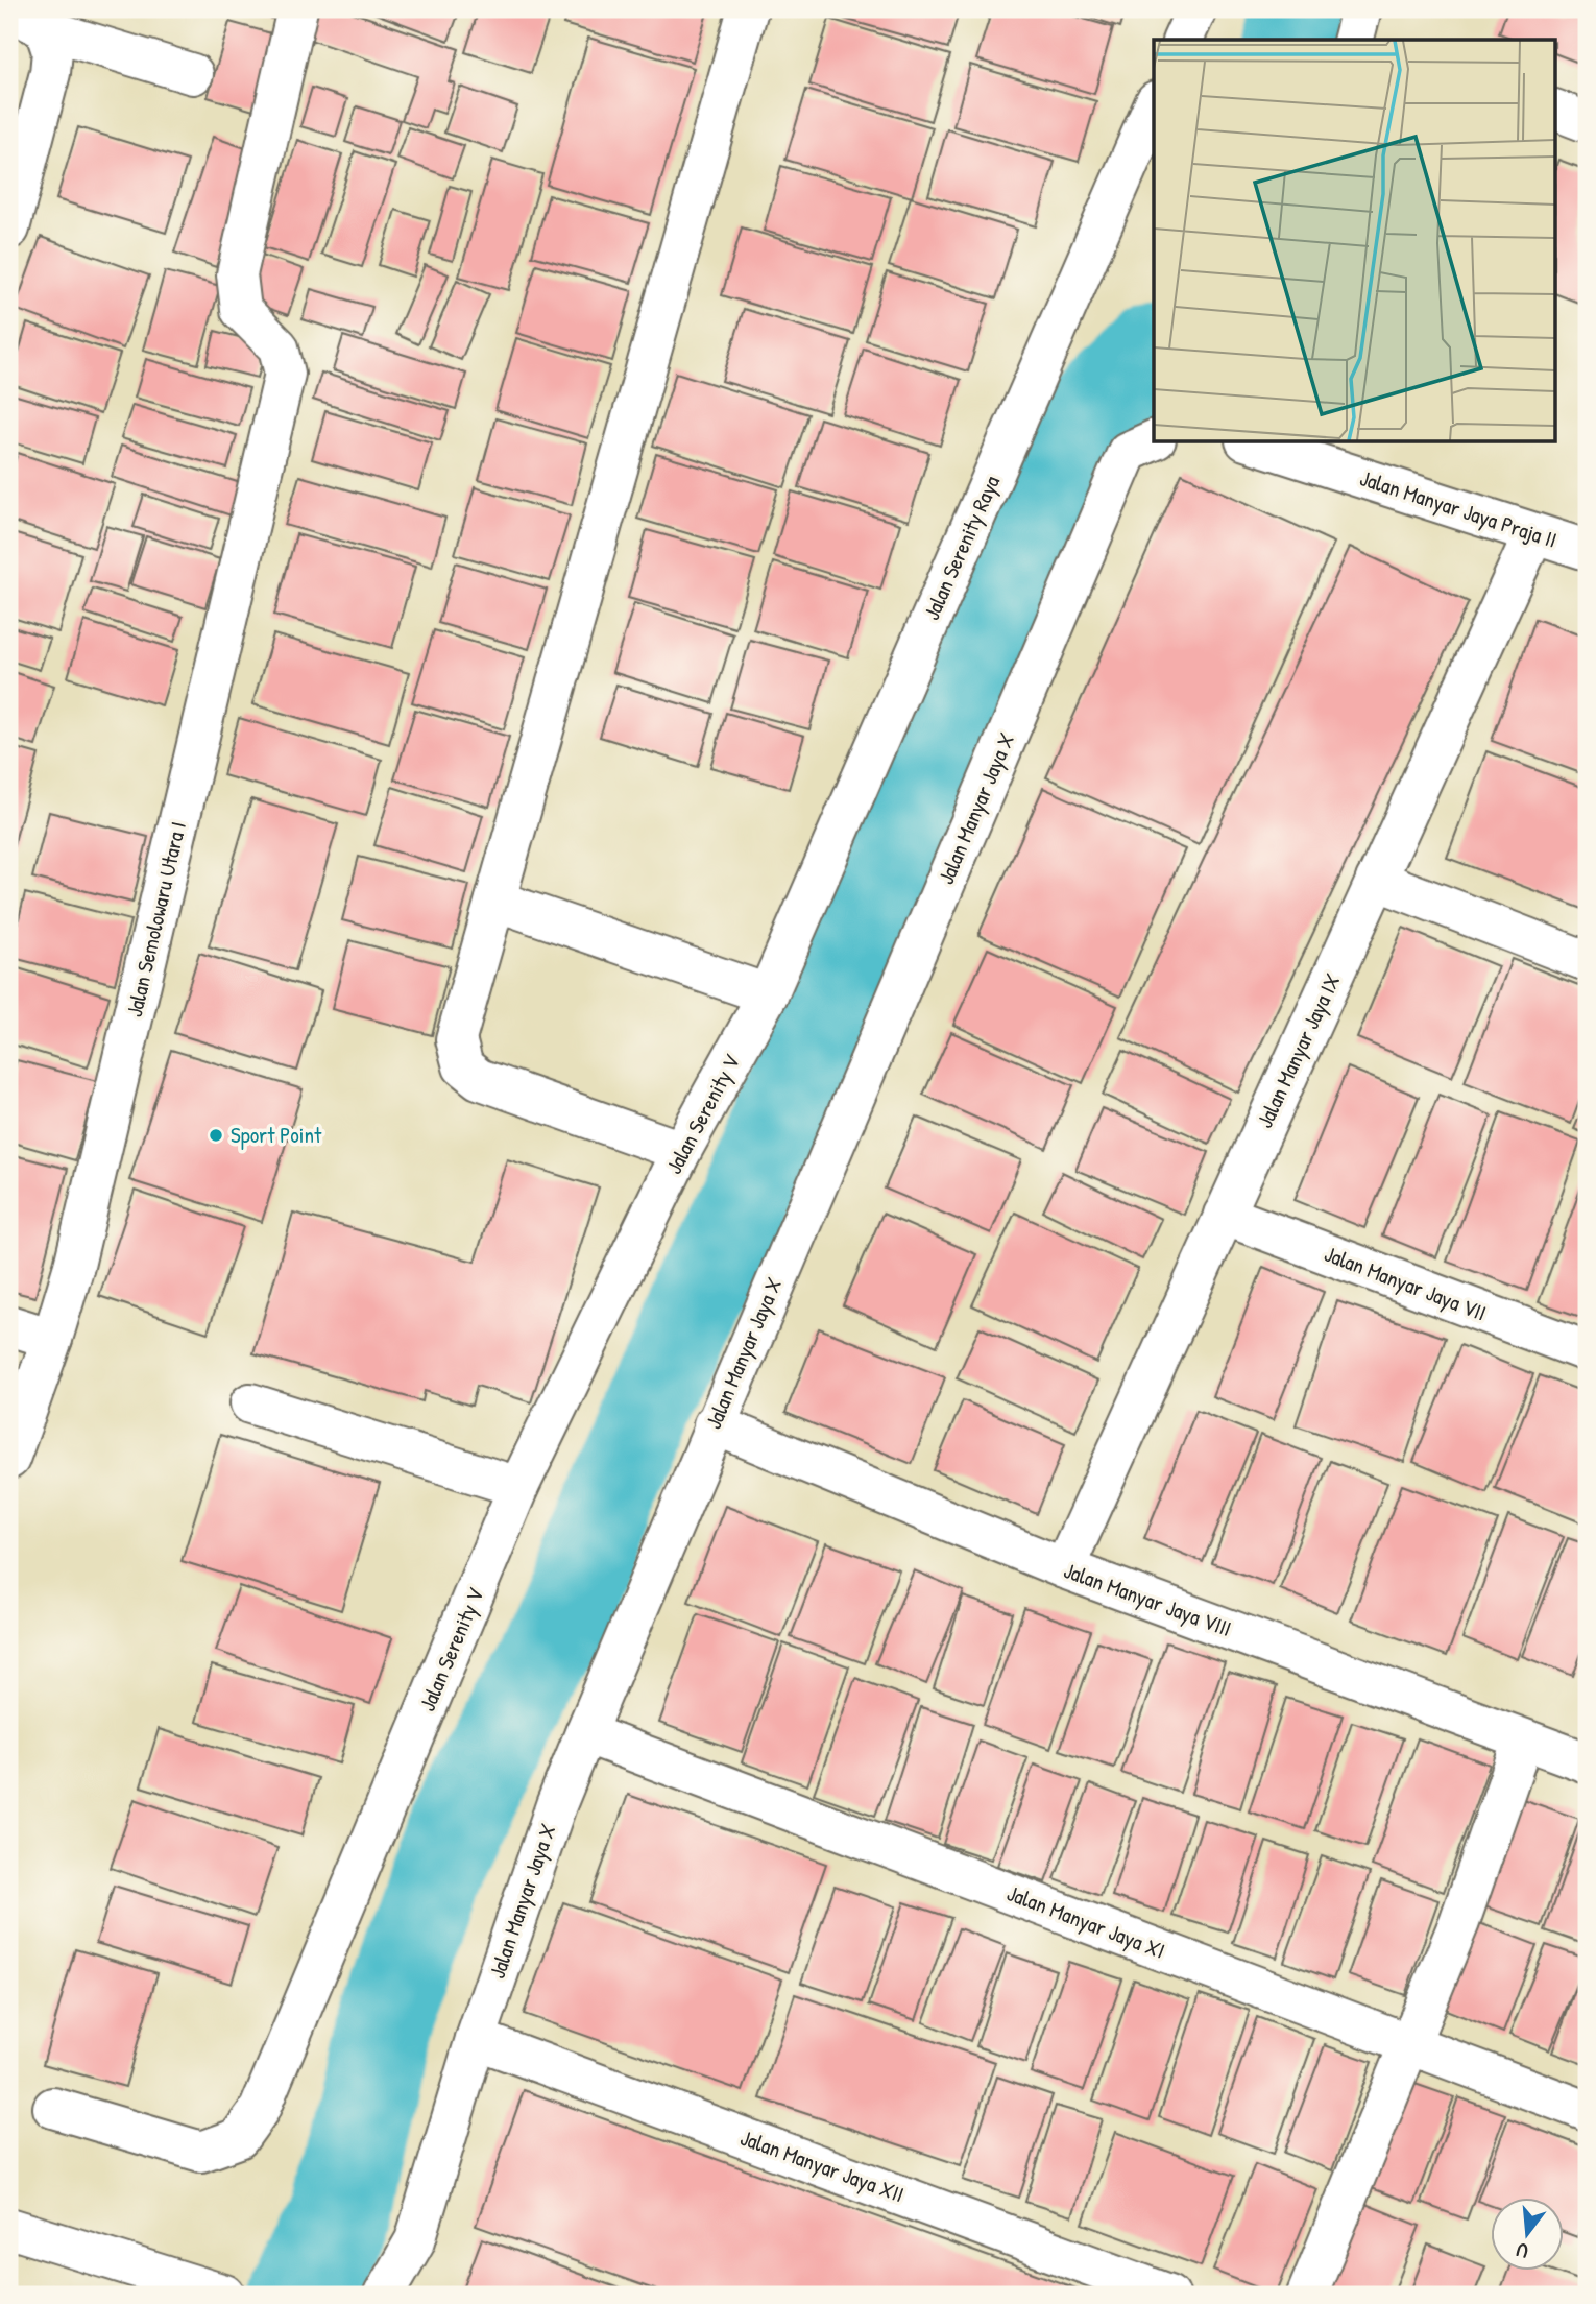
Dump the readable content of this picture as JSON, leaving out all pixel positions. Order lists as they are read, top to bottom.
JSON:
{
  "streets": {
    "street": [
      "Jalan Manyar Jaya Praja II",
      "Jalan Serenity Raya",
      "Jalan Manyar Jaya X",
      "Jalan Semolowaru Utara I",
      "Jalan Manyar Jaya IX",
      "Jalan Serenity V",
      "Jalan Manyar Jaya VII",
      "Jalan Manyar Jaya VIII",
      "Jalan Manyar Jaya XI",
      "Jalan Manyar Jaya XII"
    ]
  },
  "crossings": [
    ["Jalan Manyar Jaya Praja II", "Jalan Manyar Jaya IX"],
    ["Jalan Serenity Raya", "Jalan Serenity V"],
    ["Jalan Manyar Jaya X", "Jalan Manyar Jaya VIII"],
    ["Jalan Manyar Jaya X", "Jalan Manyar Jaya XI"],
    ["Jalan Manyar Jaya X", "Jalan Manyar Jaya XII"],
    ["Jalan Manyar Jaya IX", "Jalan Manyar Jaya VII"],
    ["Jalan Manyar Jaya IX", "Jalan Manyar Jaya VIII"]
  ],
  "places": ["Sport Point"],
  "north": "bottom"
}
